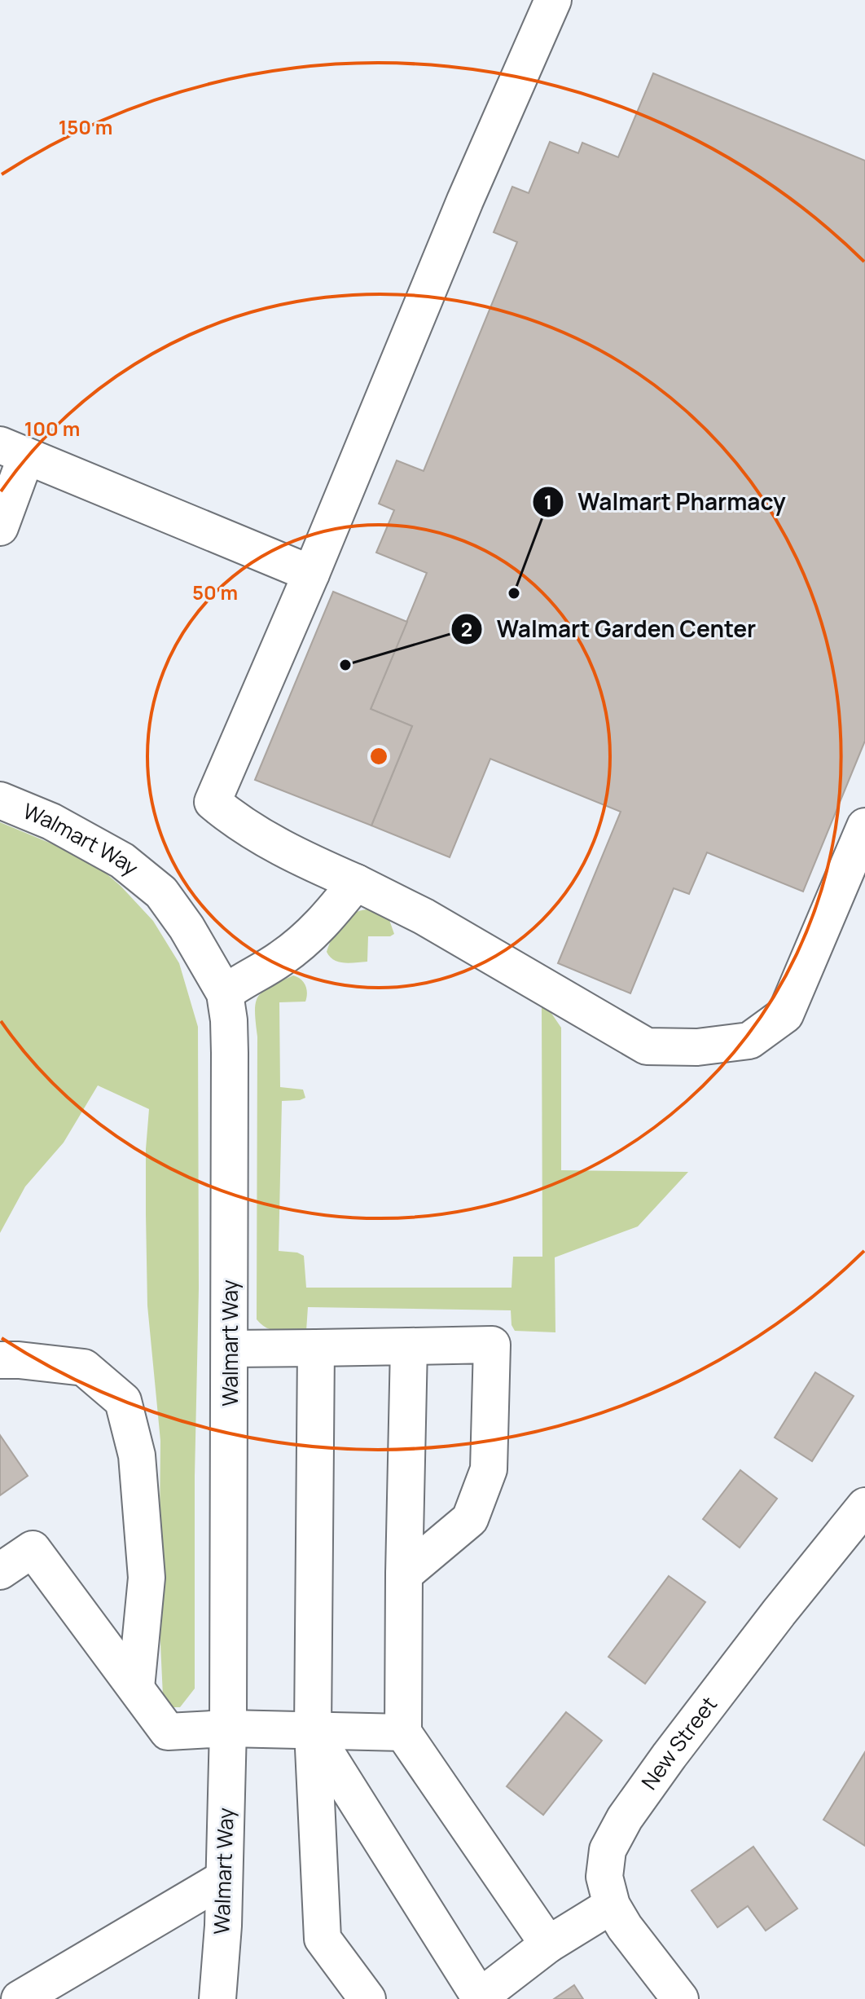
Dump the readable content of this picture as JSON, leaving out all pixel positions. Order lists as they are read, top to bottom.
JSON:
{
  "streets": {
    "street": ["Walmart Way", "New Street"]
  },
  "places": ["Walmart Pharmacy", "Walmart Garden Center"],
  "rings": ["150 m", "100 m", "50 m"]
}
